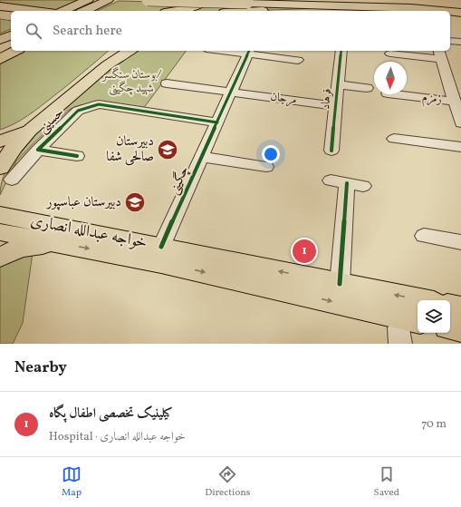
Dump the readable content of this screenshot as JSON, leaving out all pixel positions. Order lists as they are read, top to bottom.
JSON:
{
  "streets": {
    "main road": ["خواجه عبدالله انصاری"],
    "street": [
      "مرجان",
      "فرهاد",
      "زمزم",
      "حسینی",
      "چگینی"
    ]
  },
  "crossings": [
    ["مرجان", "فرهاد"],
    ["مرجان", "چگینی"],
    ["حسینی", "چگینی"],
    ["چگینی", "خواجه عبدالله انصاری"]
  ],
  "parks": ["بوستان سنگسر/ شهید چگینی"],
  "places": {
    "school or university": ["دبیرستان صالحی شفا", "دبیرستان عباسپور"]
  },
  "north": "bottom",
  "page": {
    "search": "Search here",
    "pins": "1",
    "heading": "Nearby",
    "list": [
      {
        "mark": "1",
        "name": "کیلینیک تخصصی اطفال پگاه",
        "note": "Hospital · خواجه عبدالله انصاری",
        "value": "70 m"
      }
    ],
    "nav": ["Map", "Directions", "Saved"]
  }
}
